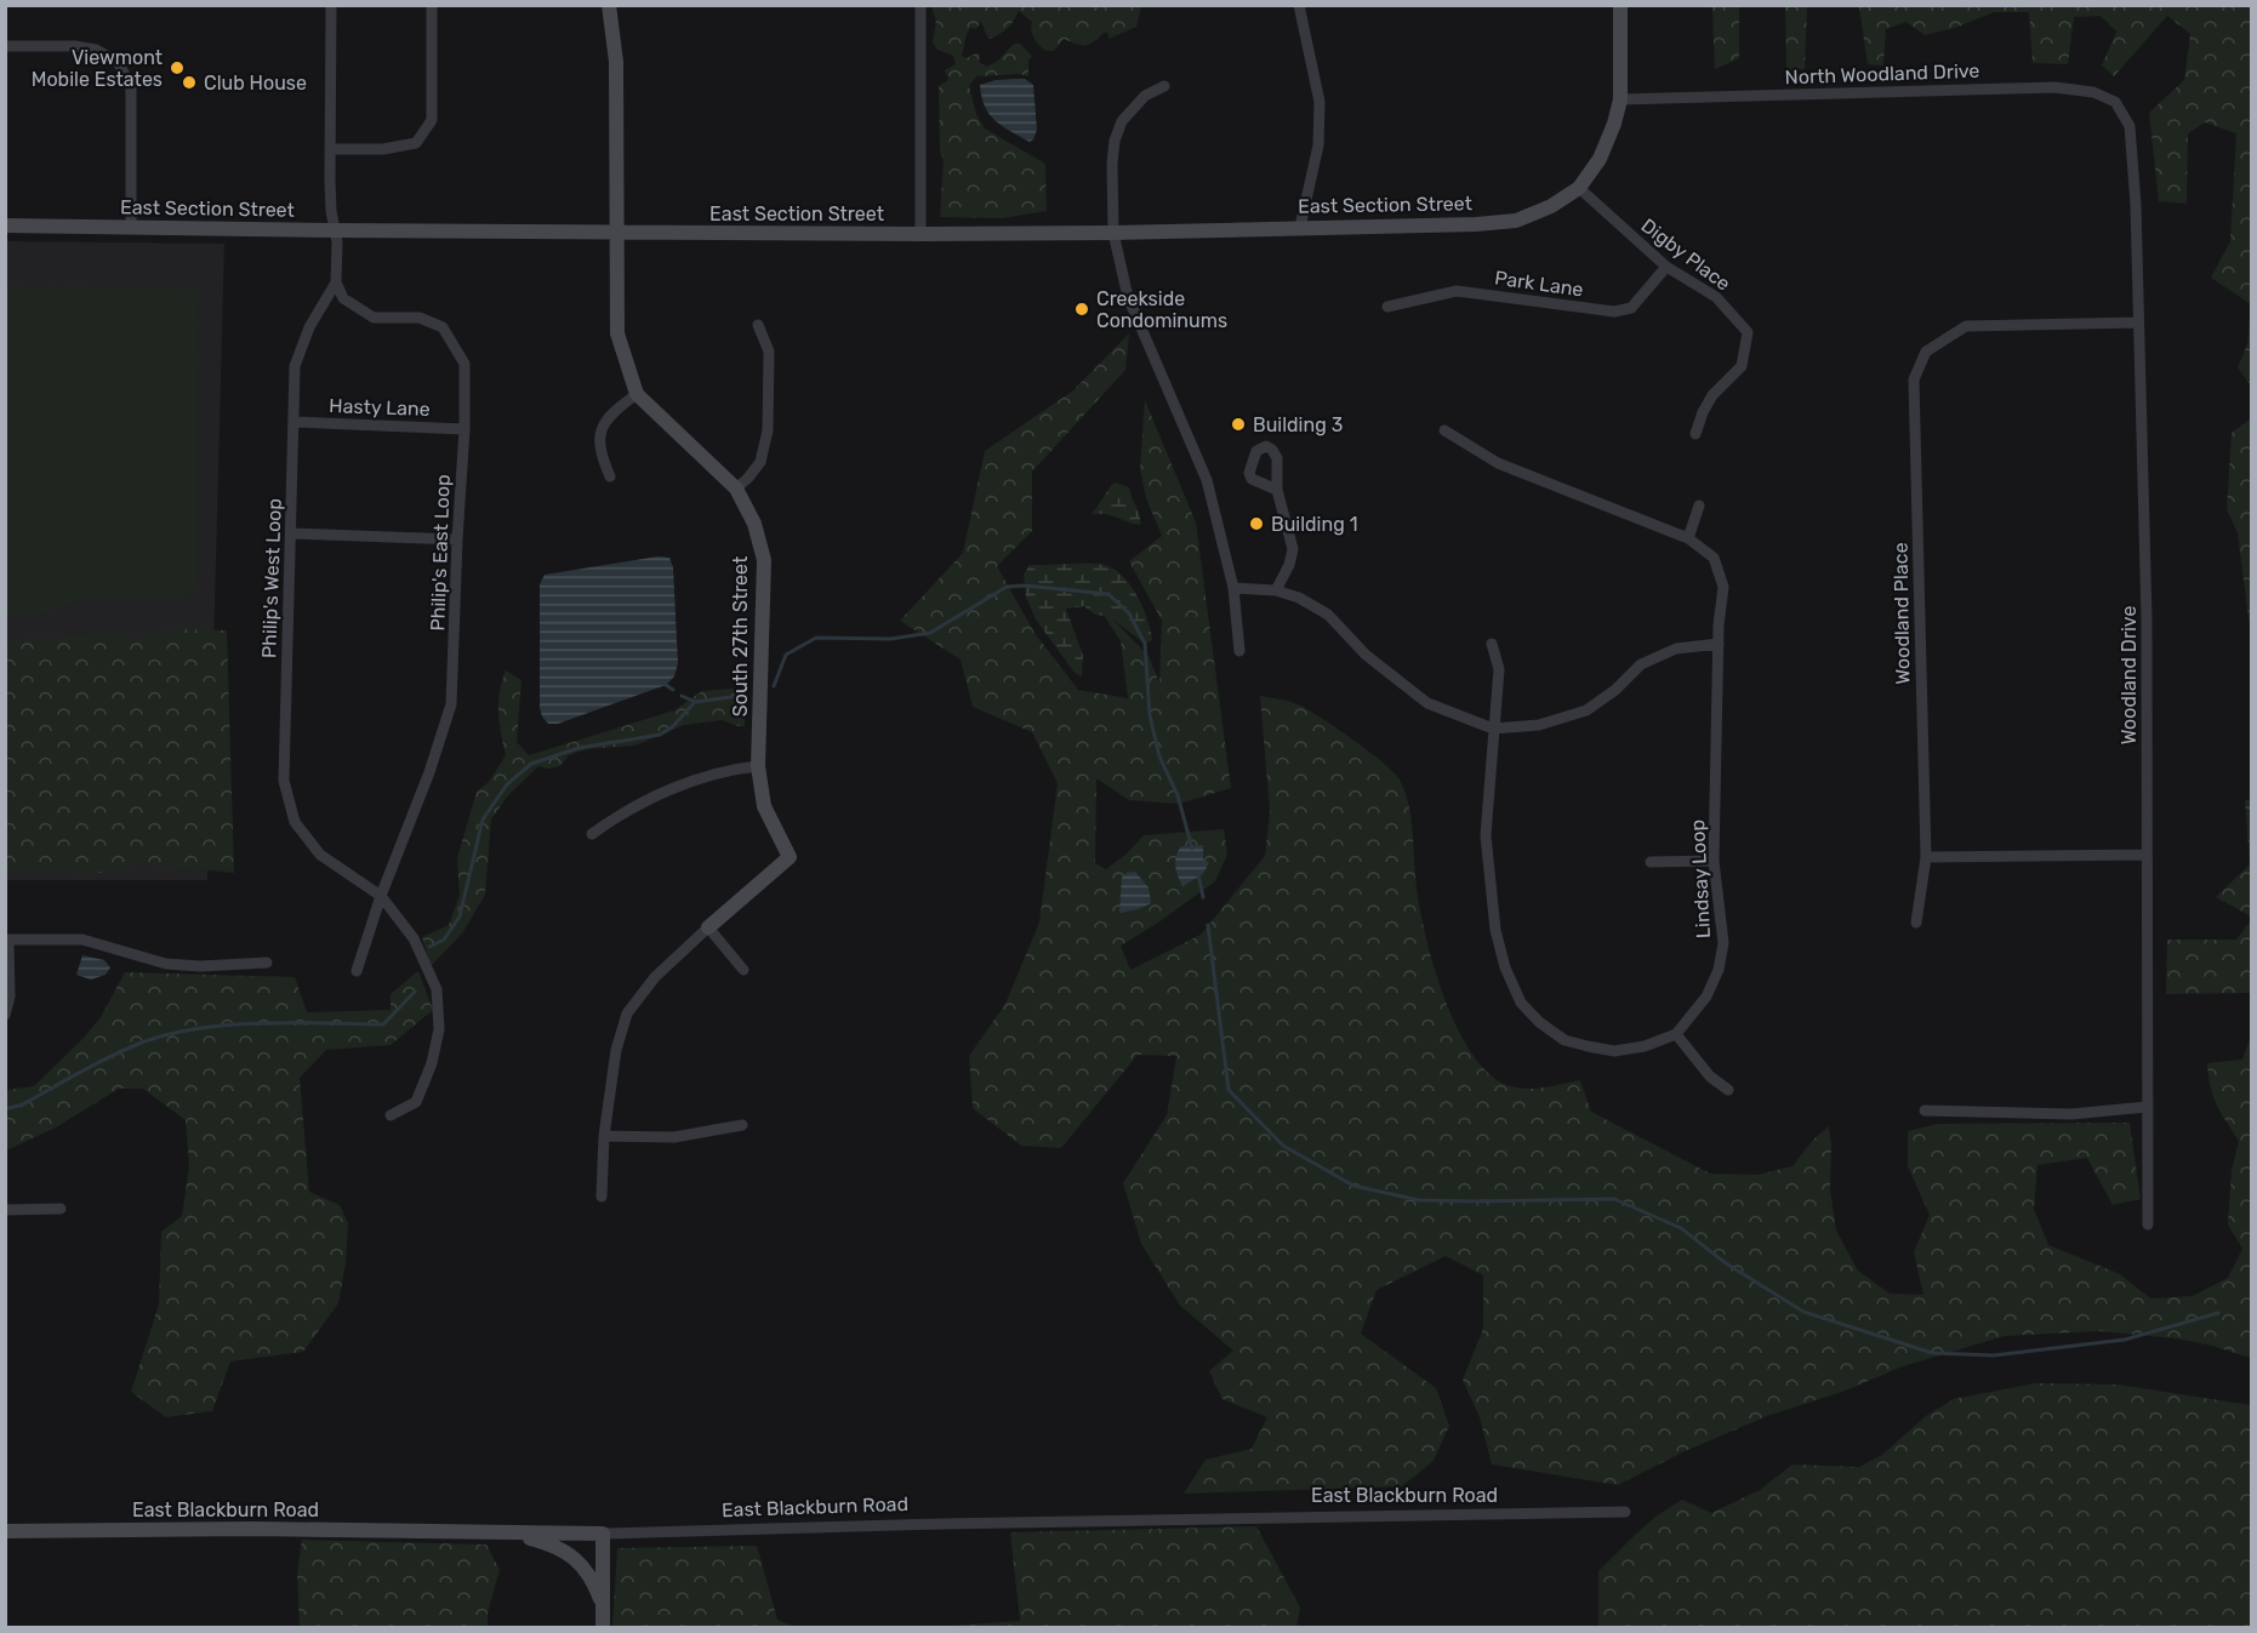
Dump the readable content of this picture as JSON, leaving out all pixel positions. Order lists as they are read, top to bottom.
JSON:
{
  "streets": {
    "street": [
      "North Woodland Drive",
      "East Section Street",
      "Digby Place",
      "Park Lane",
      "Hasty Lane",
      "Philip's East Loop",
      "Philip's West Loop",
      "Woodland Place",
      "South 27th Street",
      "Woodland Drive",
      "Lindsay Loop",
      "East Blackburn Road"
    ]
  },
  "crossings": [
    ["North Woodland Drive", "Woodland Drive"],
    ["East Section Street", "Digby Place"],
    ["East Section Street", "Philip's West Loop"],
    ["East Section Street", "South 27th Street"],
    ["Digby Place", "Park Lane"],
    ["Hasty Lane", "Philip's East Loop"],
    ["Hasty Lane", "Philip's West Loop"],
    ["Philip's East Loop", "Philip's West Loop"],
    ["Woodland Place", "Woodland Drive"]
  ],
  "places": [
    "Viewmont Mobile Estates",
    "Club House",
    "Creekside Condominums",
    "Building 3",
    "Building 1"
  ]
}
